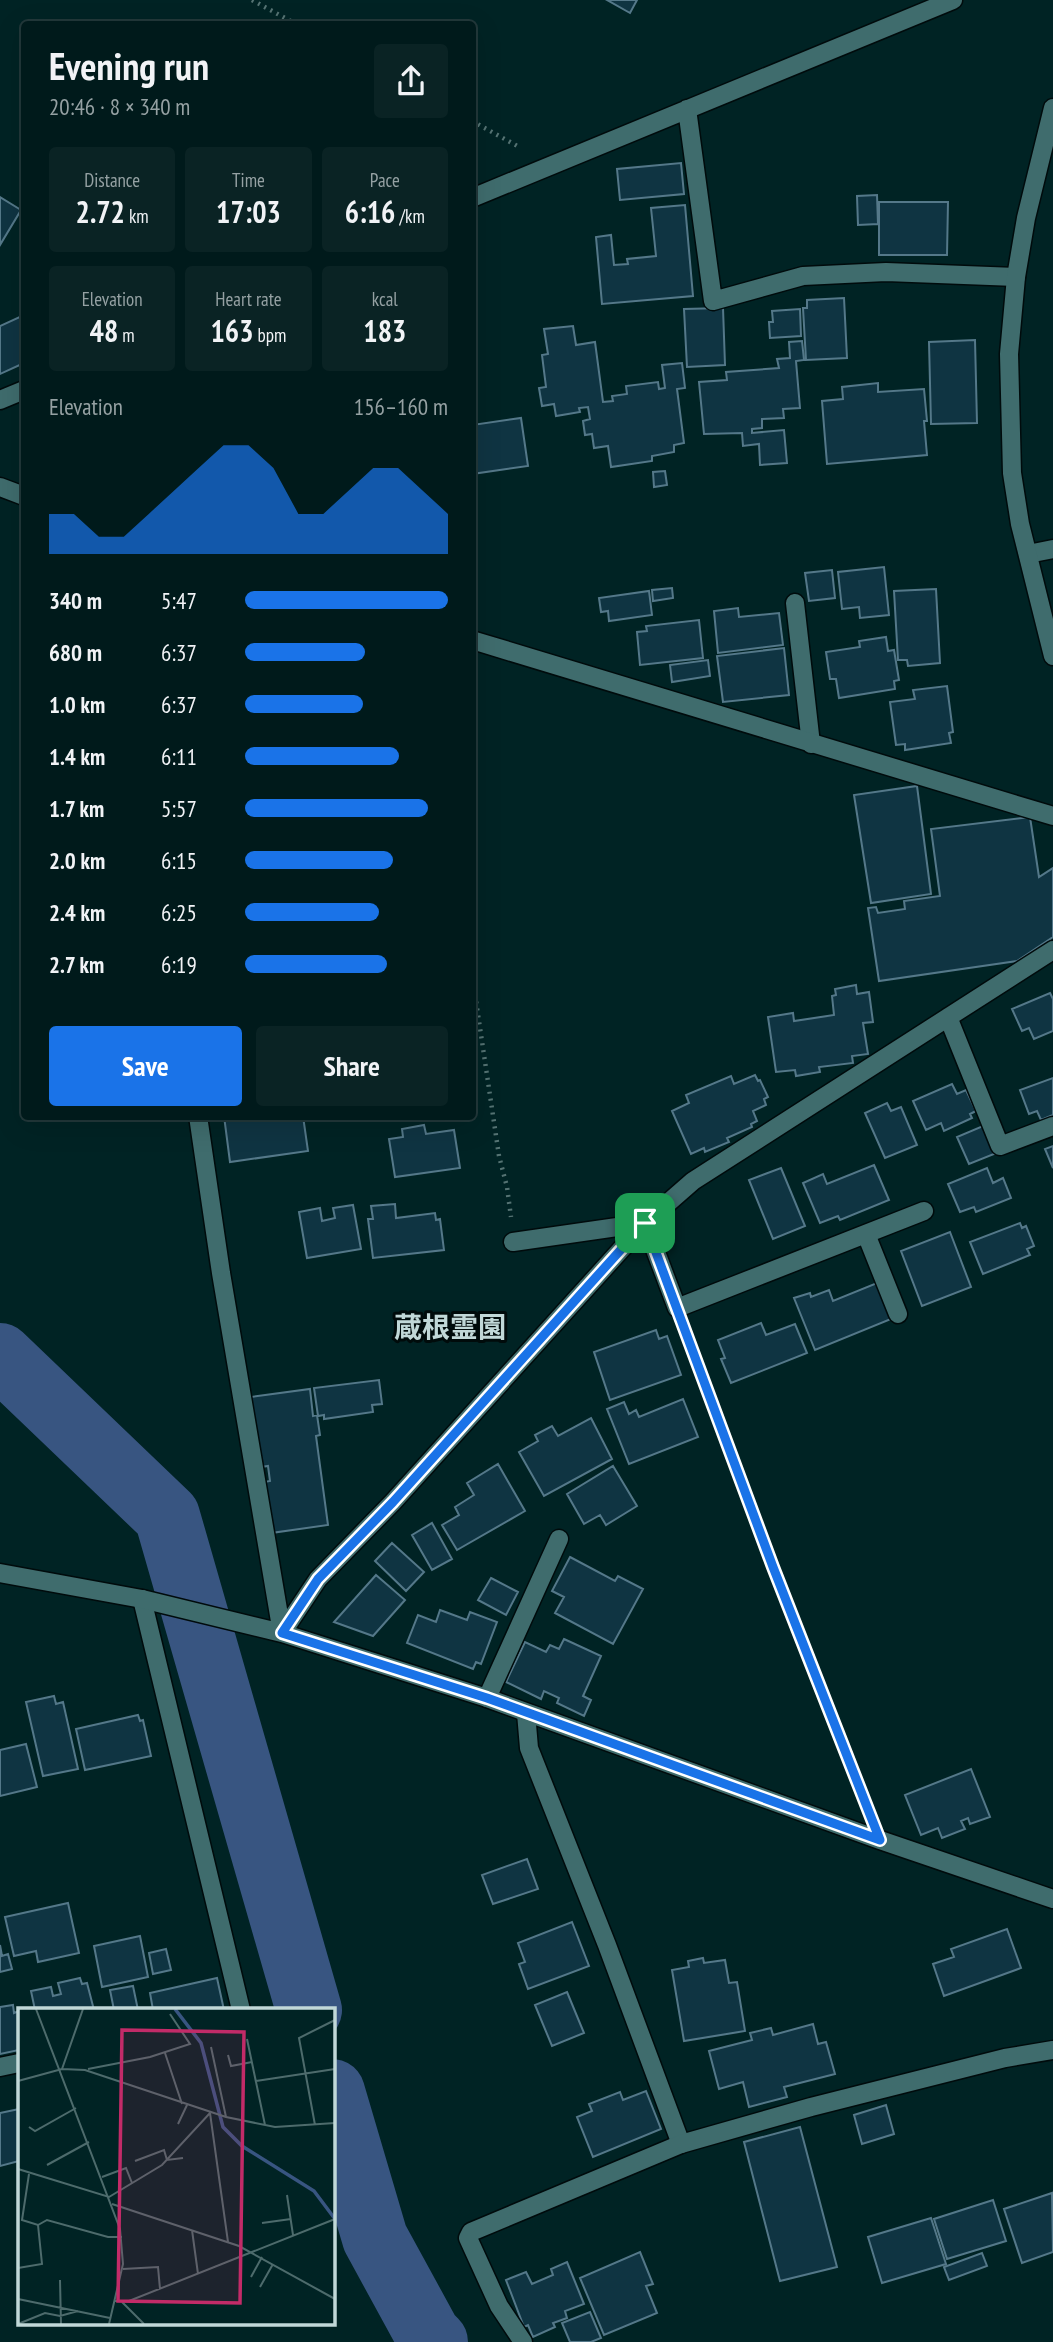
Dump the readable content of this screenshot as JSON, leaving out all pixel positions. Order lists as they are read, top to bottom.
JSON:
{
  "districts": ["蔵根霊園"],
  "page": {
    "heading": ["Evening run", "20:46 · 8 × 340 m"],
    "stats": [
      ["Distance", "2.72 km"],
      ["Time", "17:03"],
      ["Pace", "6:16 /km"],
      ["Elevation", "48 m"],
      ["Heart rate", "163 bpm"],
      ["kcal", "183"]
    ],
    "chart": ["Elevation", "156–160 m"],
    "list": [
      {
        "name": "340 m",
        "note": "5:47"
      },
      {
        "name": "680 m",
        "note": "6:37"
      },
      {
        "name": "1.0 km",
        "note": "6:37"
      },
      {
        "name": "1.4 km",
        "note": "6:11"
      },
      {
        "name": "1.7 km",
        "note": "5:57"
      },
      {
        "name": "2.0 km",
        "note": "6:15"
      },
      {
        "name": "2.4 km",
        "note": "6:25"
      },
      {
        "name": "2.7 km",
        "note": "6:19"
      }
    ],
    "buttons": ["Save", "Share"]
  }
}
